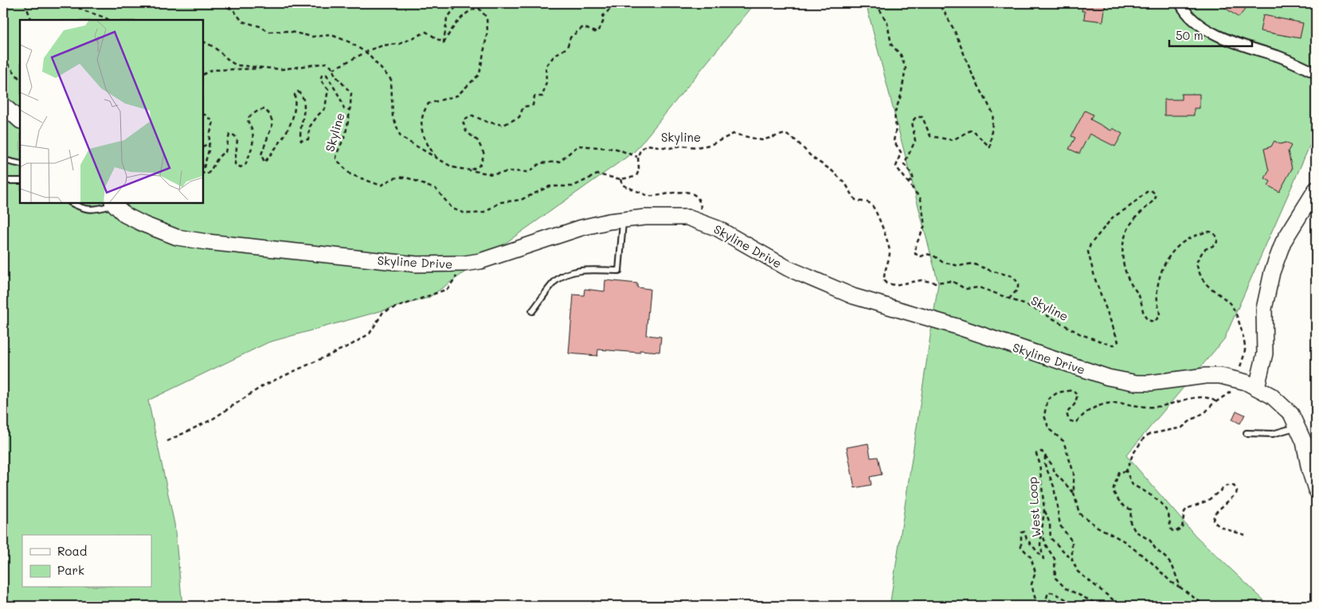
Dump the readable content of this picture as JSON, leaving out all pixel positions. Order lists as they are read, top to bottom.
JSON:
{
  "streets": {
    "street": ["Skyline Drive"],
    "path": ["Skyline", "West Loop"]
  },
  "crossings": [
    ["Skyline", "Skyline Drive"]
  ],
  "legend": ["Road", "Park"],
  "scale_bar": "50 m"
}
